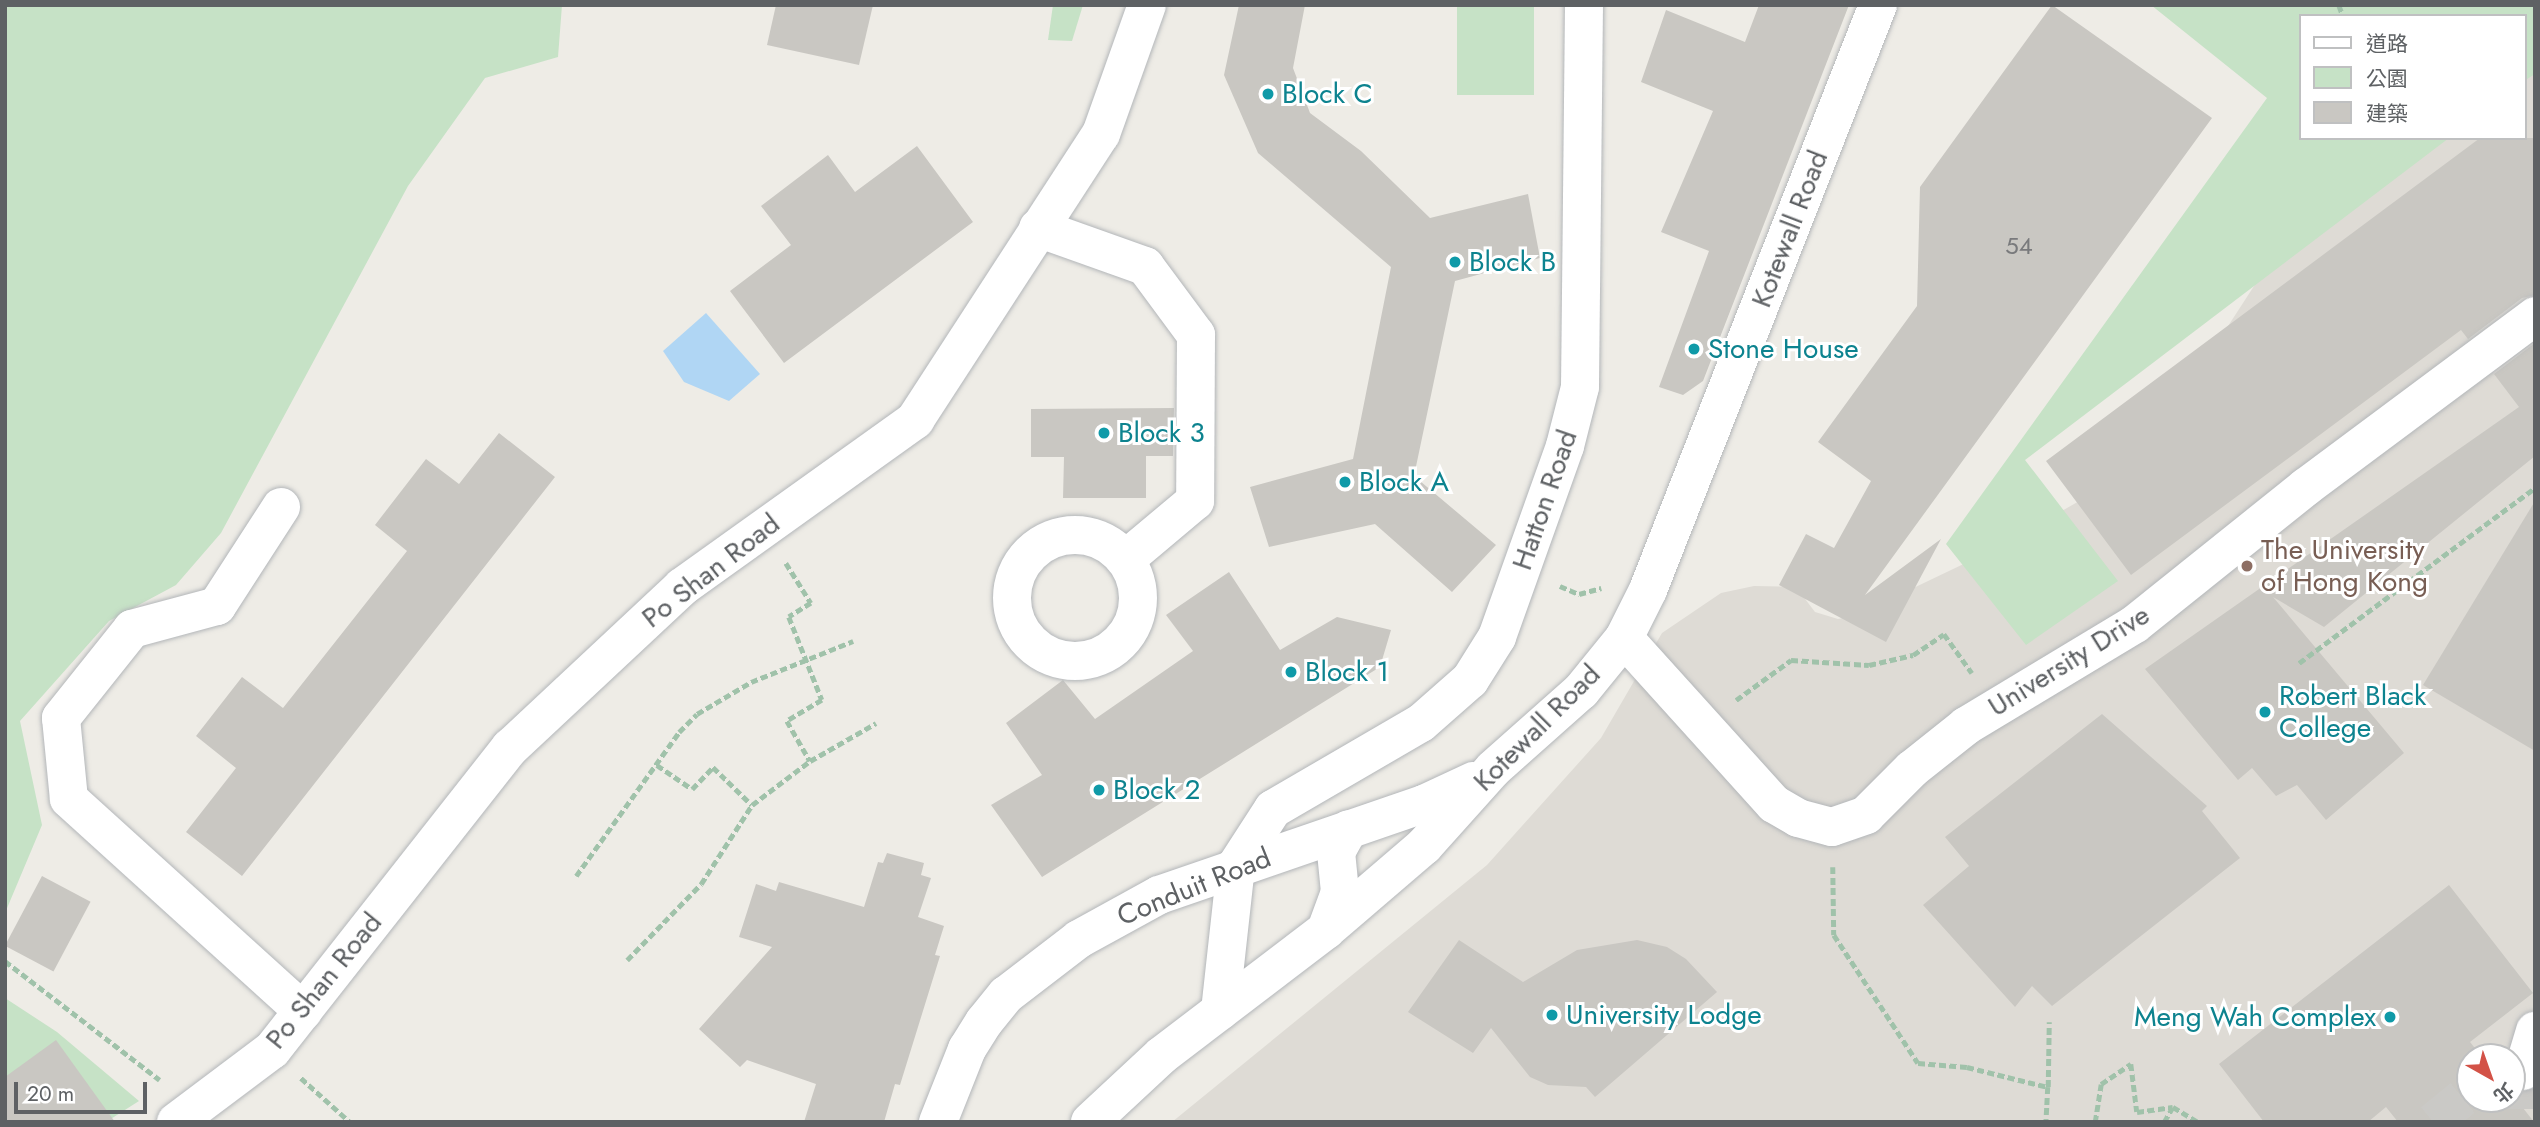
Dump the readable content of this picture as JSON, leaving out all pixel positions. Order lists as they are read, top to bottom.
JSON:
{
  "streets": {
    "street": [
      "Kotewall Road",
      "Hatton Road",
      "Po Shan Road",
      "University Drive",
      "Conduit Road"
    ]
  },
  "crossings": [
    ["Kotewall Road", "Conduit Road"],
    ["Hatton Road", "Conduit Road"]
  ],
  "places": [
    "Block C",
    "Block B",
    "Stone House",
    "Block 3",
    "Block A",
    "The University of Hong Kong",
    "Block 1",
    "Robert Black College",
    "Block 2",
    "University Lodge",
    "Meng Wah Complex"
  ],
  "house_numbers": ["54"],
  "legend": ["道路", "公園", "建築"],
  "scale_bar": "20 m",
  "north": "bottom right"
}
